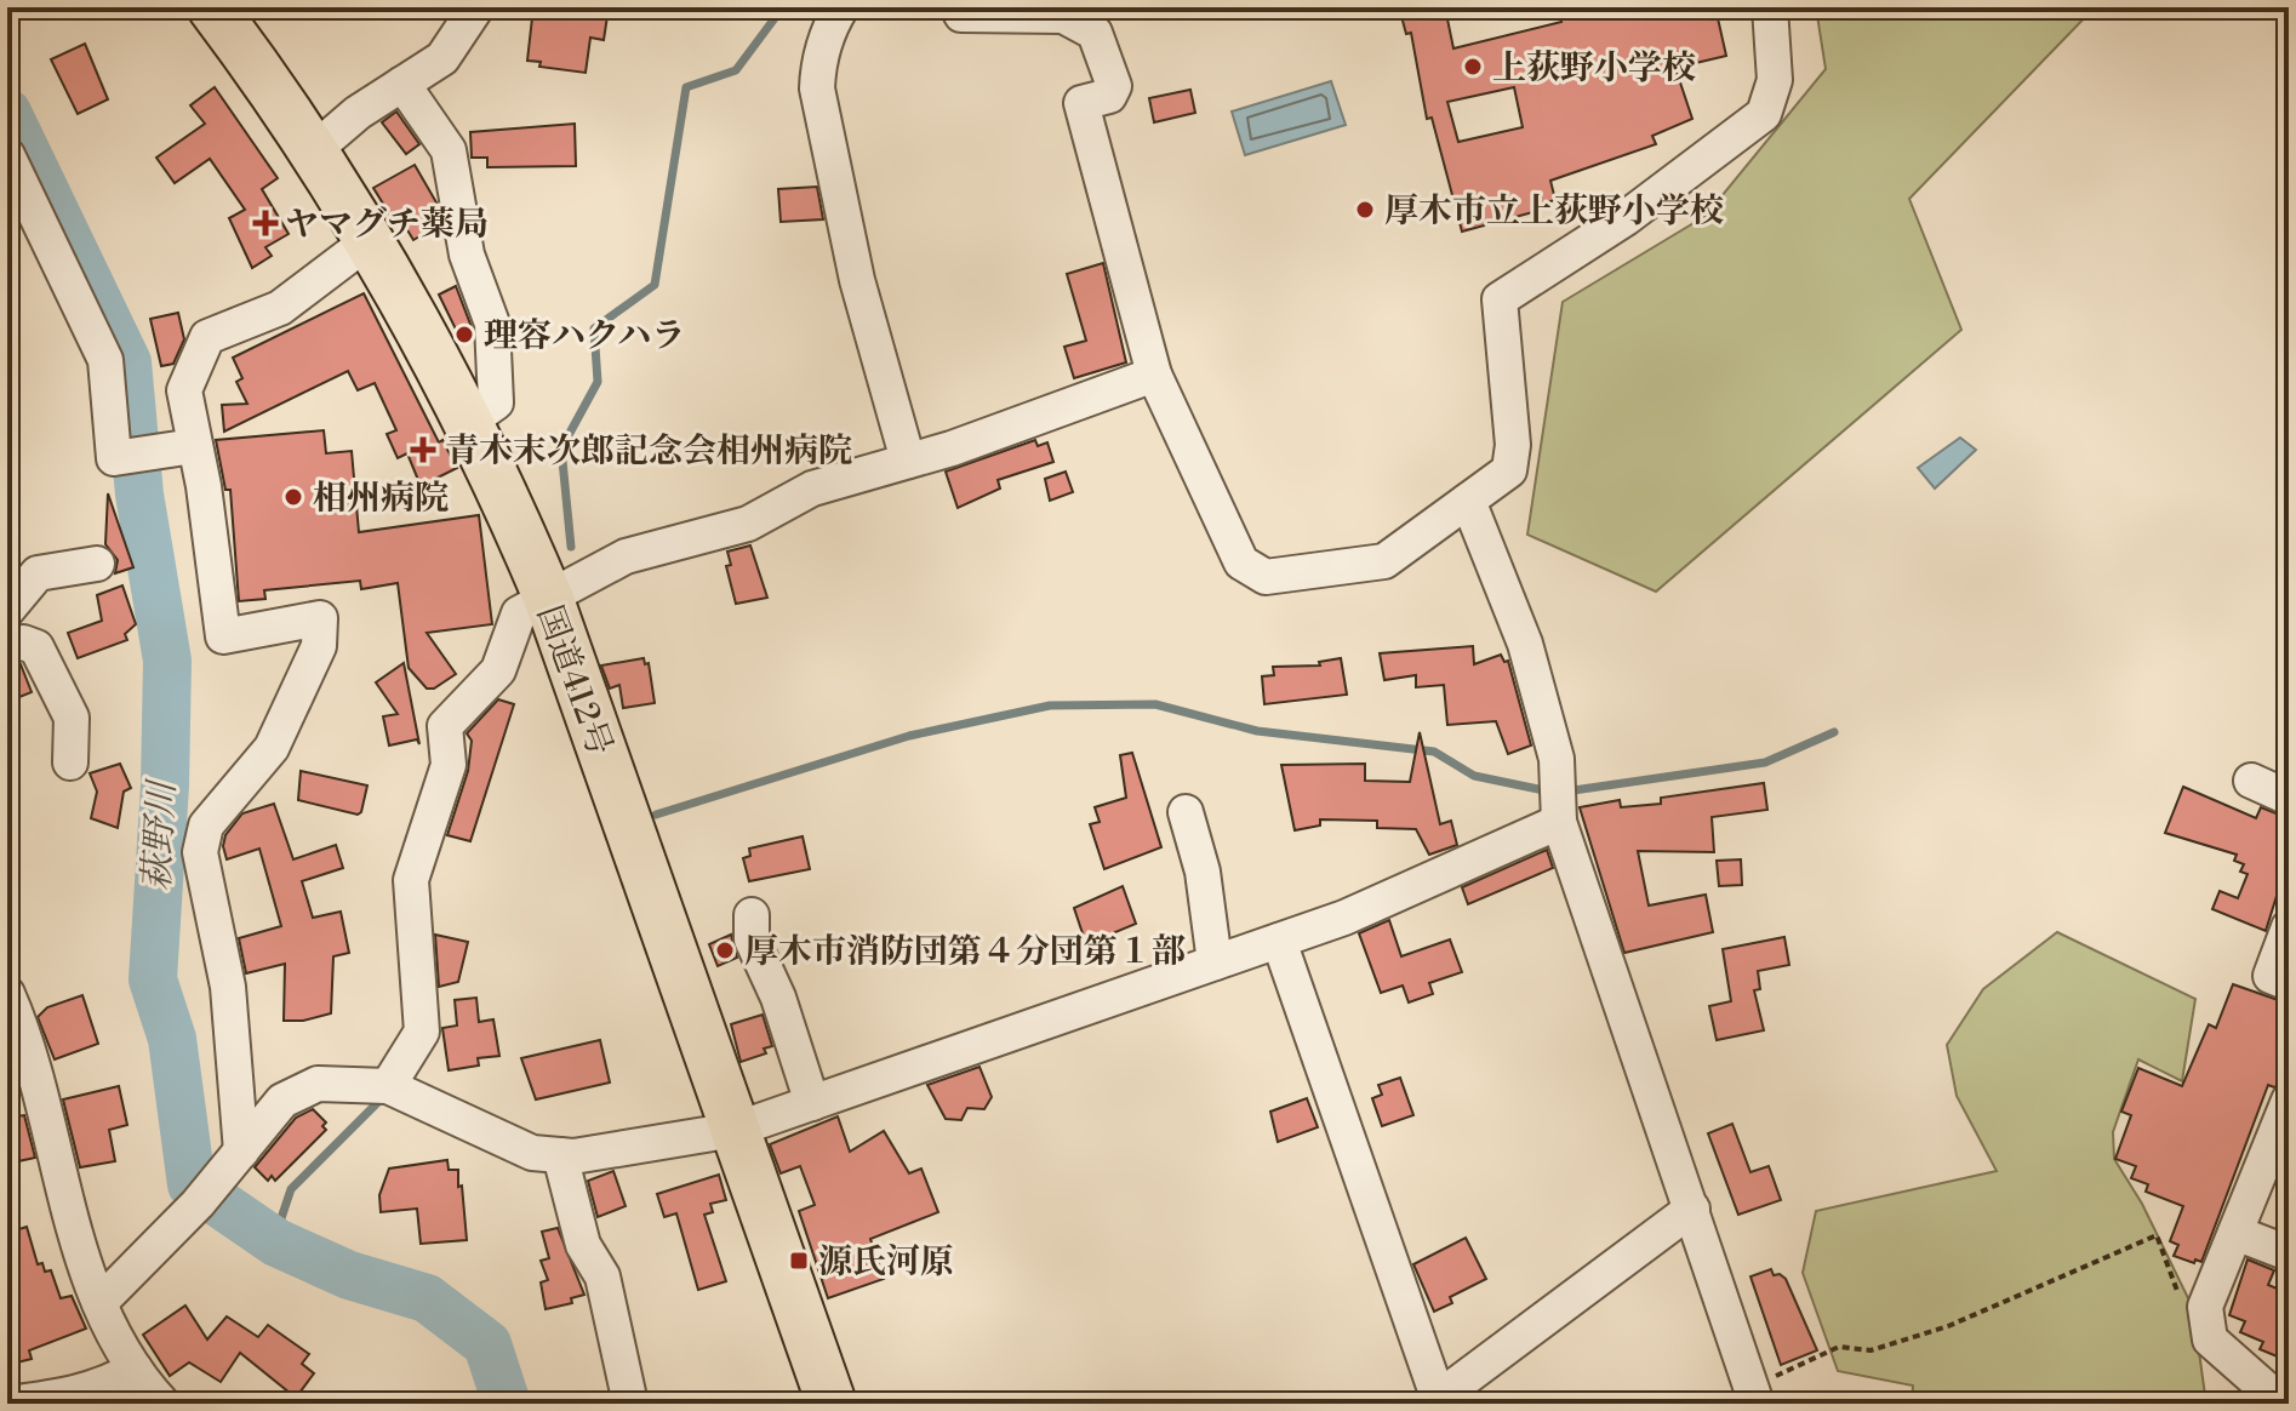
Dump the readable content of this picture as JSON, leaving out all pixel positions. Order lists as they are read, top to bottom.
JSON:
{
  "streets": {
    "highway": ["国道412号"]
  },
  "water": ["萩野川"],
  "places": {
    "other": [
      "上荻野小学校",
      "厚木市立上荻野小学校",
      "理容ハクハラ",
      "相州病院",
      "厚木市消防団第４分団第１部"
    ],
    "health": ["ヤマグチ薬局", "青木末次郎記念会相州病院"],
    "transit": ["源氏河原"]
  }
}
